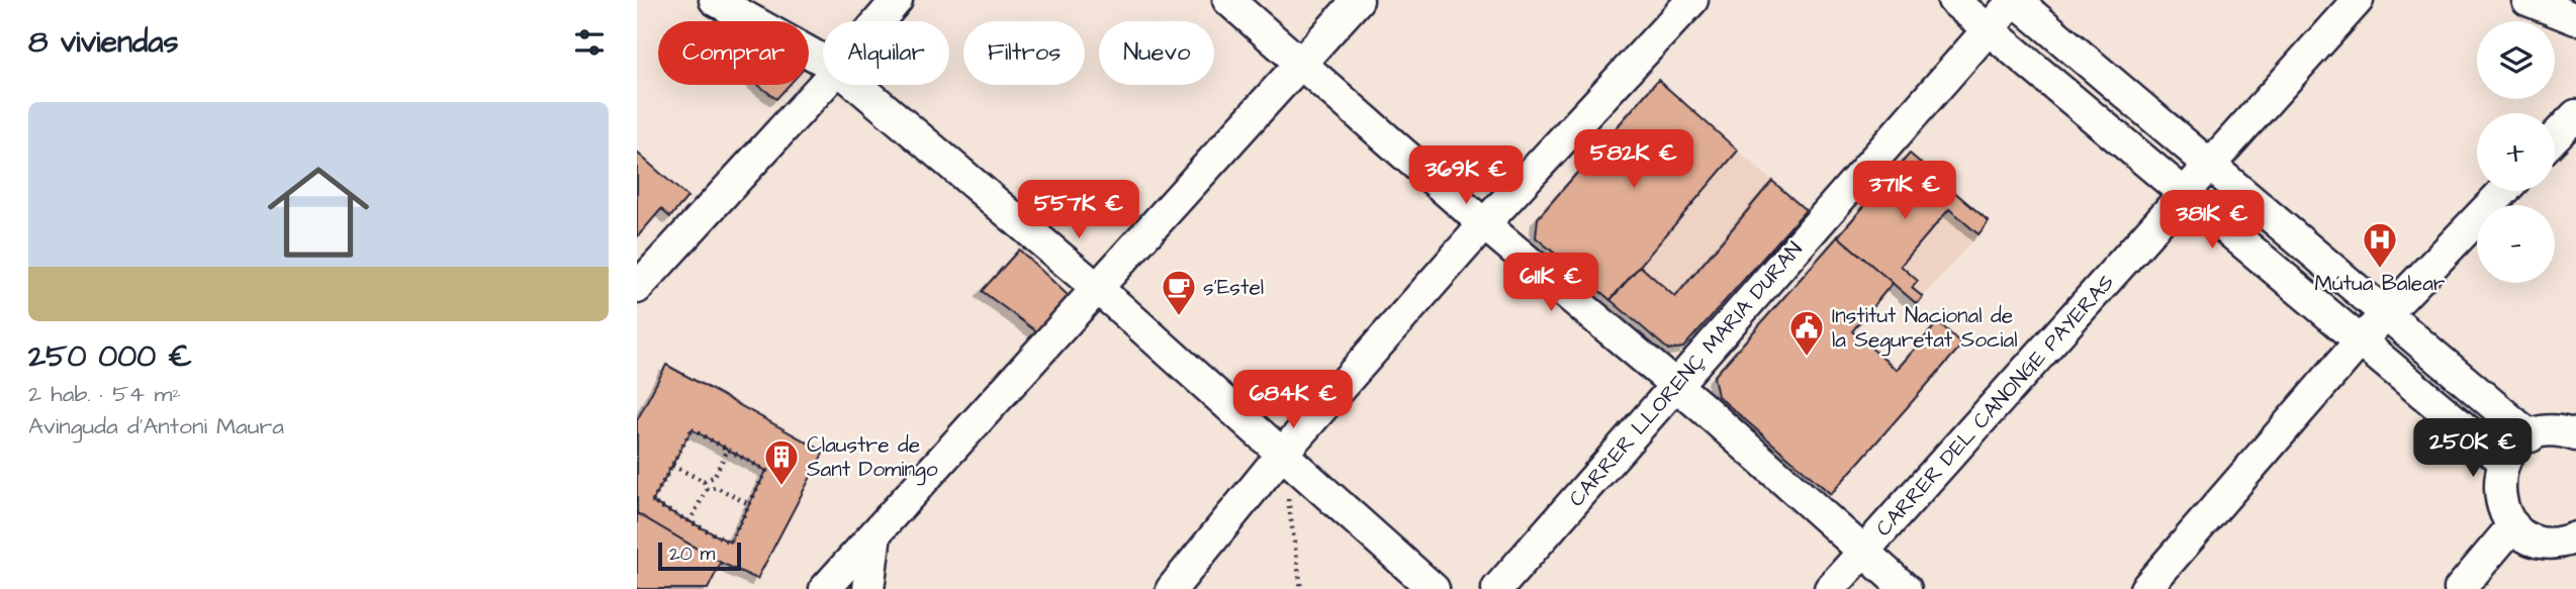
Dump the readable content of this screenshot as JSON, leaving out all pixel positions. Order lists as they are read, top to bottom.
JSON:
{
  "streets": {
    "street": ["CARRER LLORENÇ MARIA DURAN", "CARRER DEL CANONGE PAYERAS"]
  },
  "places": {
    "hospital": ["Mútua Balear"],
    "cafe": ["s'Estel"],
    "public building": ["Institut Nacional de la Seguretat Social"],
    "building": ["Claustre de Sant Domingo"]
  },
  "scale_bar": "20 m",
  "page": {
    "heading": "8 viviendas",
    "map_buttons": ["+", "−"],
    "chip": [
      "Comprar",
      "Alquilar",
      "Filtros",
      "Nuevo"
    ],
    "list": [
      {
        "name": "250 000 €",
        "note": "2 hab. · 54 m² · Avinguda d'Antoni Maura"
      }
    ],
    "price": [
      "582K €",
      "369K €",
      "371K €",
      "557K €",
      "381K €",
      "611K €",
      "684K €",
      "250K €"
    ],
    "scale": "20 m"
  }
}
